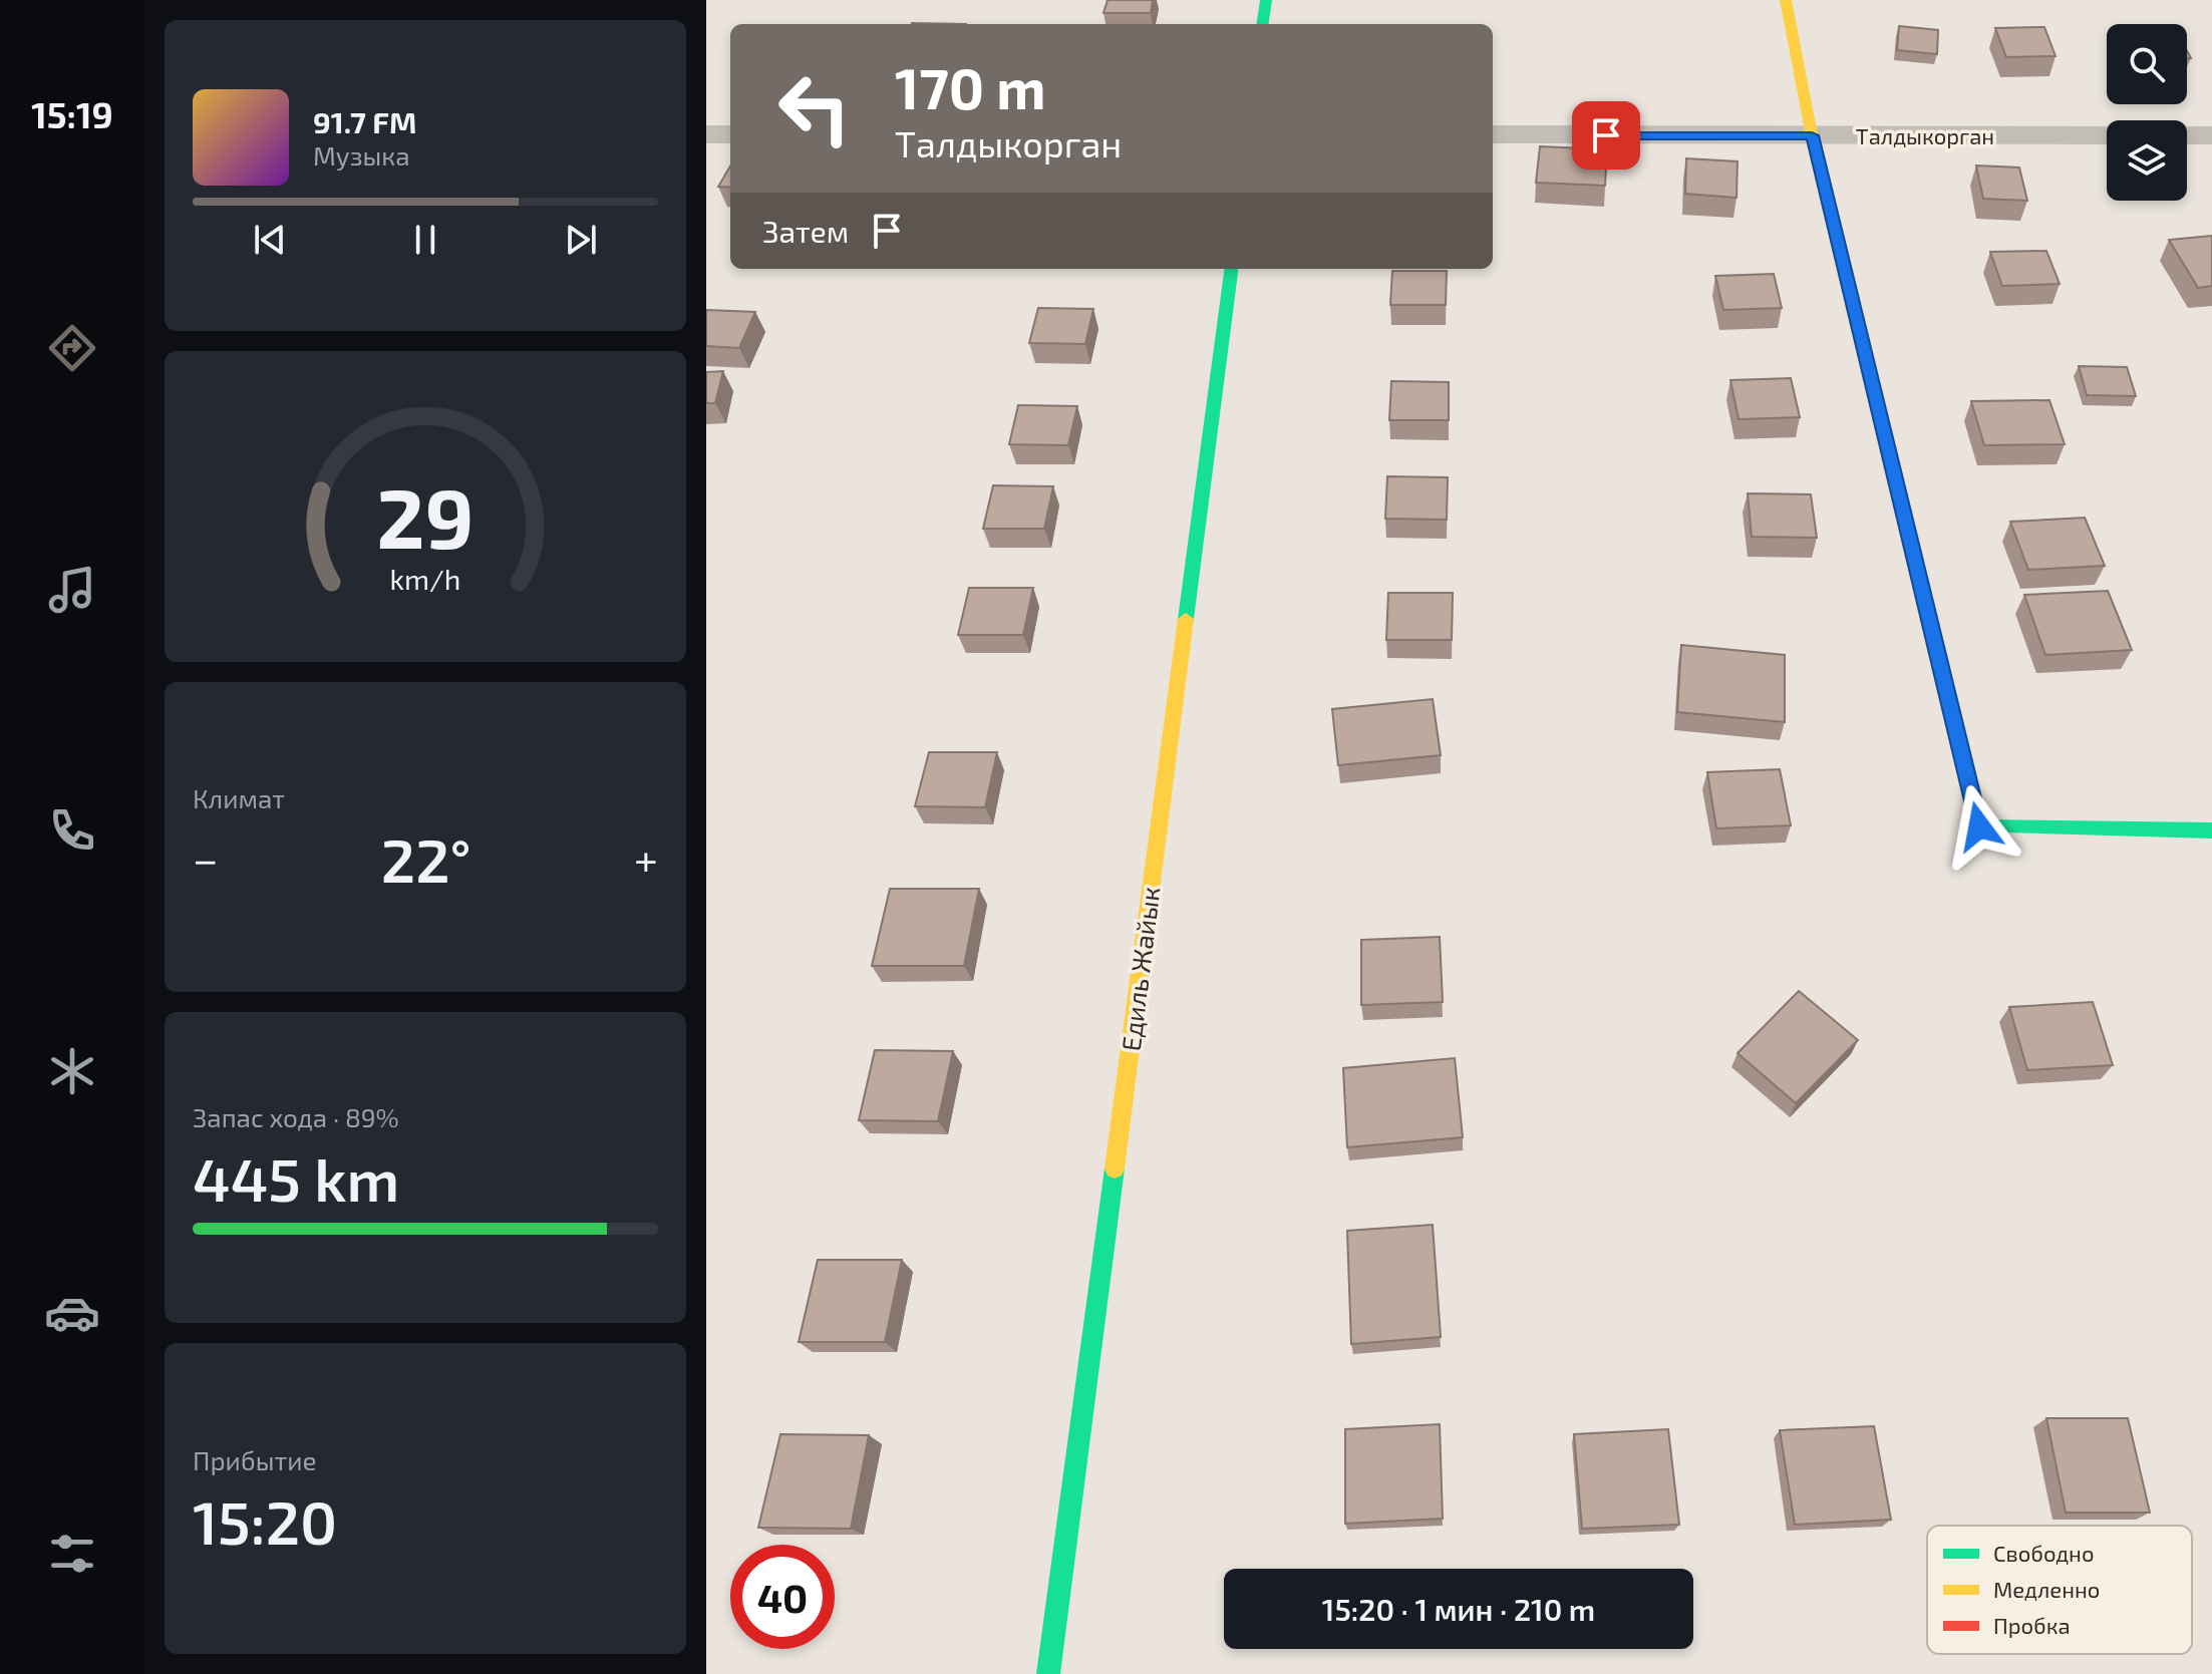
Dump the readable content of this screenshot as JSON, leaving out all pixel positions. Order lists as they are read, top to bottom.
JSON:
{
  "streets": {
    "street": ["Талдыкорган", "Едиль Жайык"]
  },
  "legend": ["Свободно", "Медленно", "Пробка"],
  "page": {
    "tabs": "15:19",
    "turn": ["170 m", "Талдыкорган"],
    "song": ["91.7 FM", "Музыка"],
    "then": "Затем",
    "tile": [
      "Климат",
      ["Запас хода · 89%", "445 km"],
      ["Прибытие", "15:20"]
    ],
    "heat": ["−", "22°", "+"],
    "limit": "40",
    "trip": "15:20 · 1 мин · 210 m",
    "gauge": ["29", "km/h"]
  }
}
